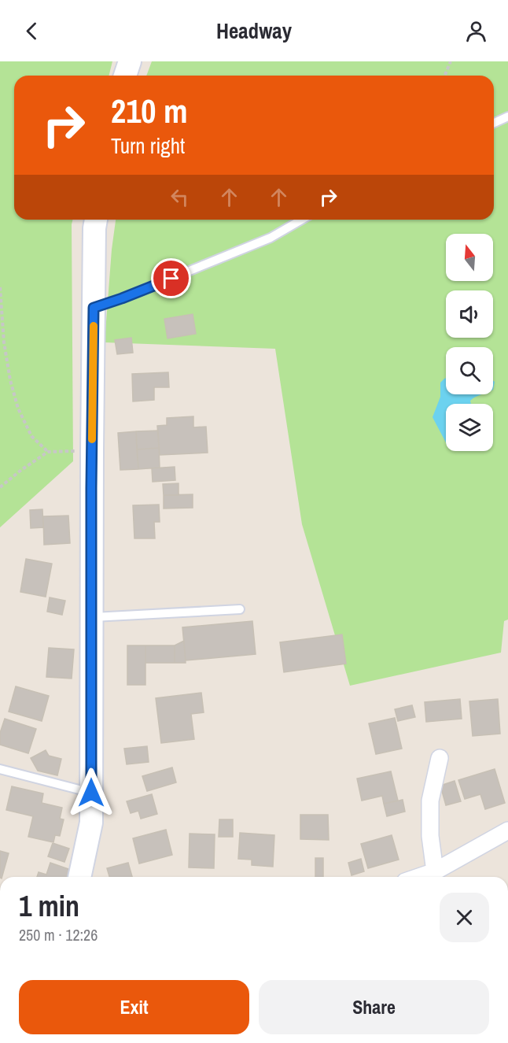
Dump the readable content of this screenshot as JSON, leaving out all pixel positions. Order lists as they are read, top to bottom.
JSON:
{
  "north": "top",
  "page": {
    "header": "Headway",
    "turn": ["210 m", "Turn right"],
    "heading": ["1 min", "250 m · 12:26"],
    "buttons": ["Exit", "Share"]
  }
}
